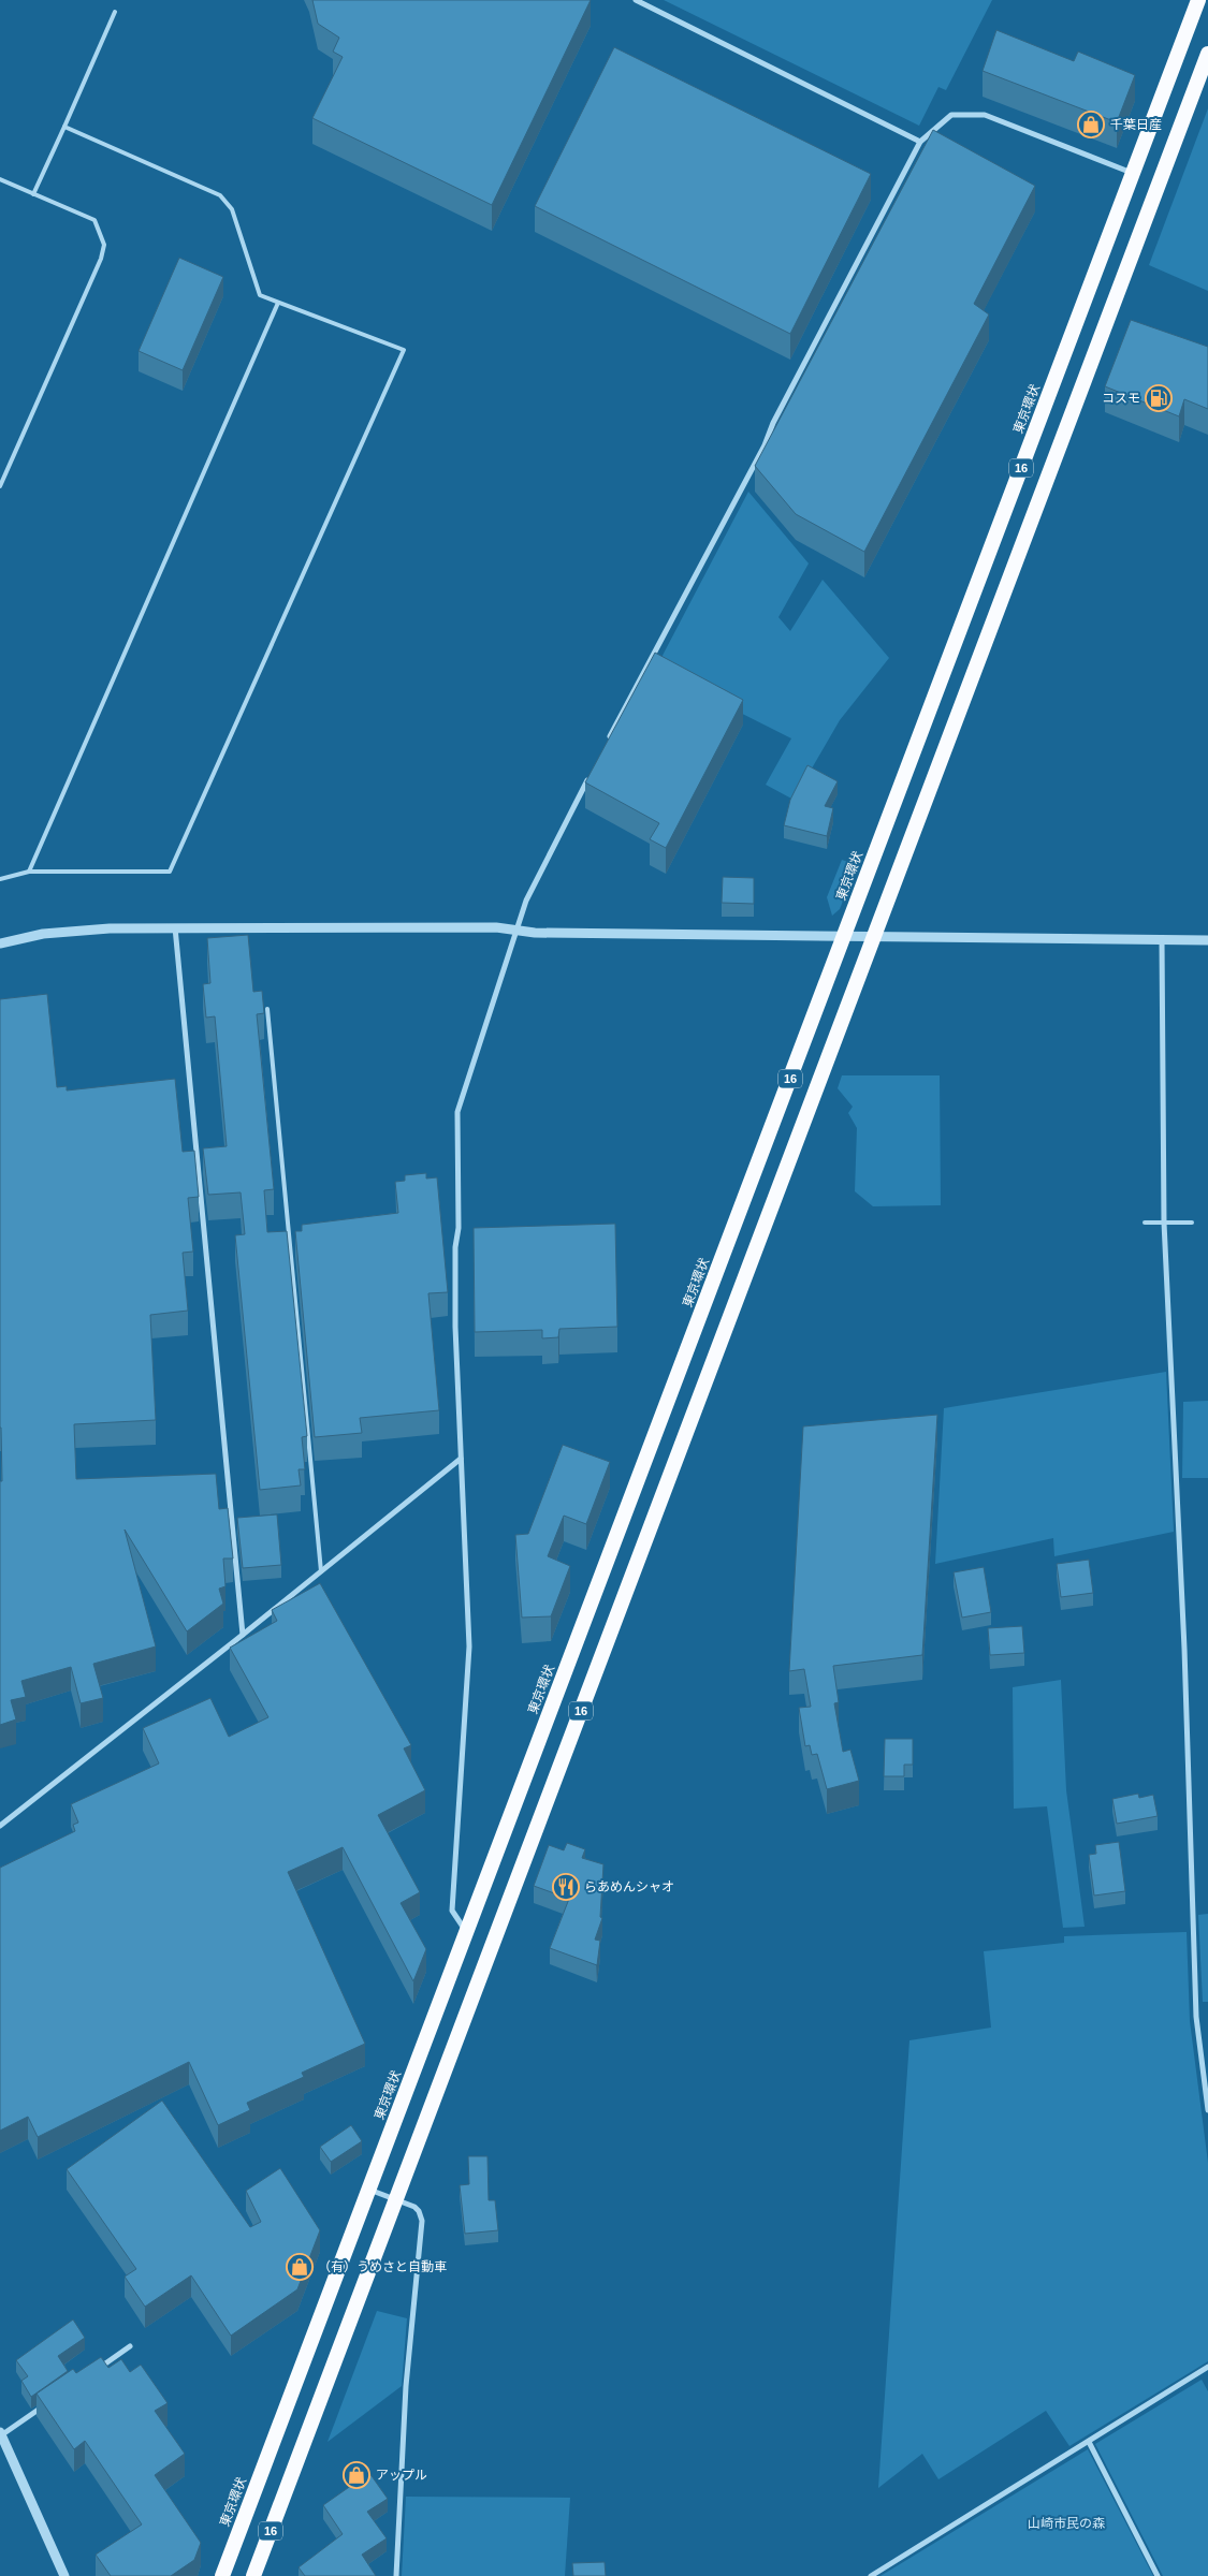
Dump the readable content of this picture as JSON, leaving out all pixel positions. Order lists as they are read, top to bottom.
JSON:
{
  "streets": {
    "highway": ["東京環状", "16"]
  },
  "parks": ["山崎市民の森"],
  "places": {
    "shop": ["千葉日産", "（有）うめさと自動車", "アップル"],
    "fuel station": ["コスモ"],
    "restaurant": ["らあめんシャオ"]
  }
}
